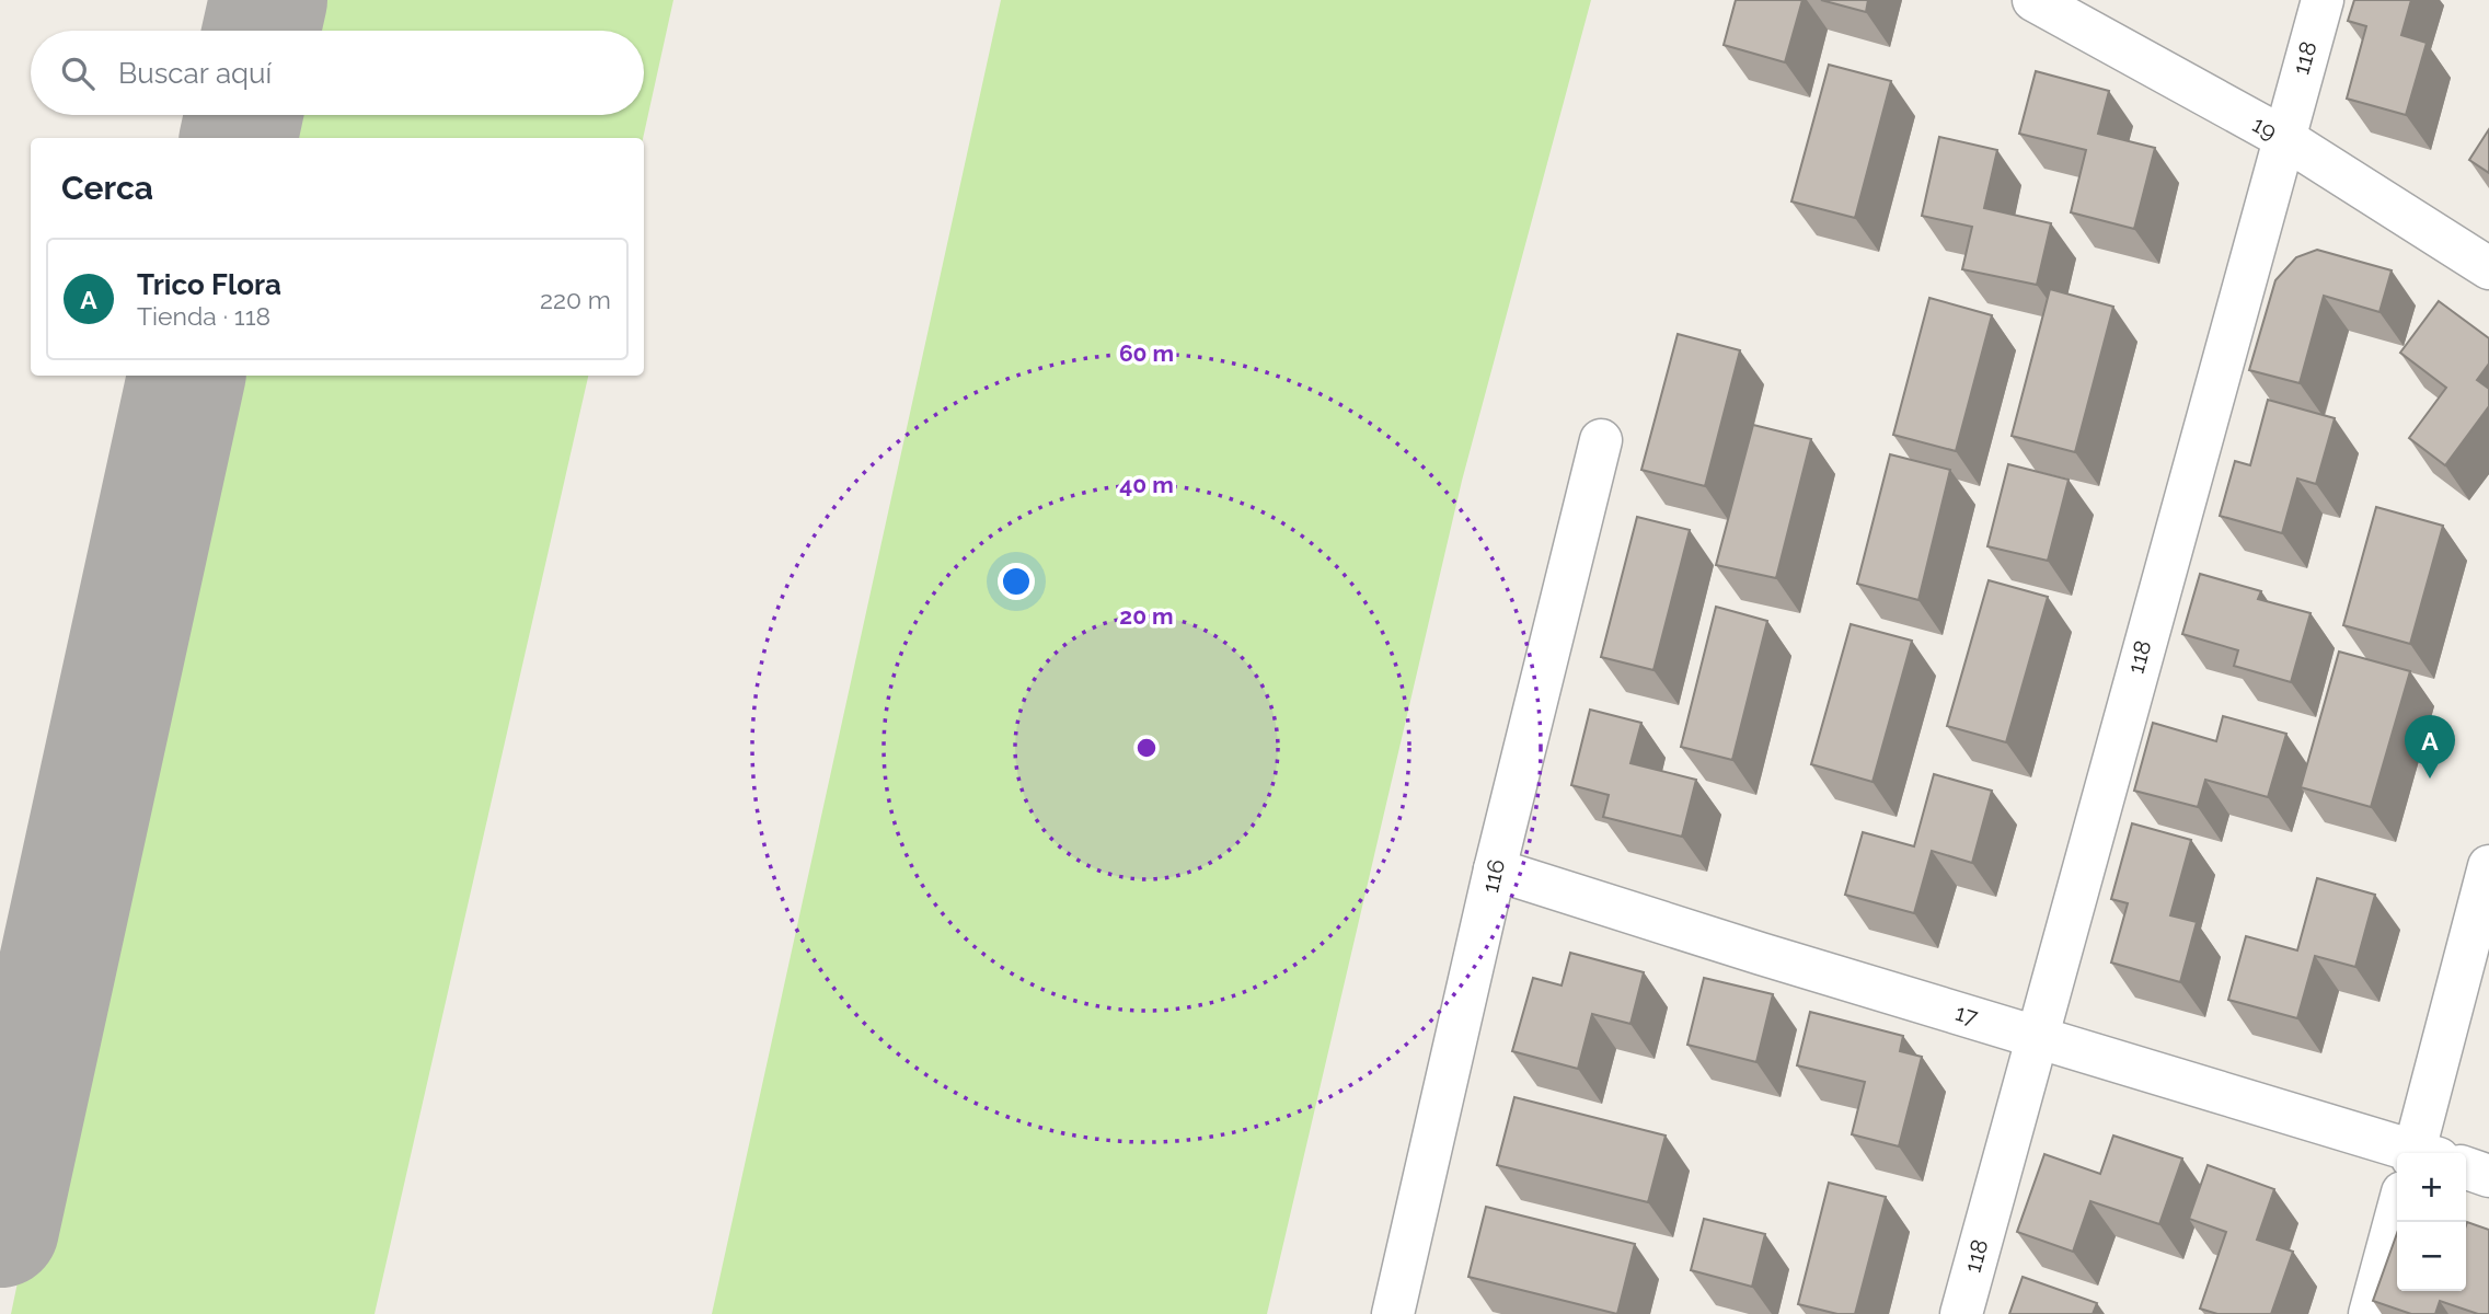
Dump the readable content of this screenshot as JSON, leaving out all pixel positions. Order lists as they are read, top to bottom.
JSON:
{
  "streets": {
    "street": [
      "118",
      "19",
      "116",
      "17"
    ]
  },
  "crossings": [
    ["118", "19"],
    ["118", "17"],
    ["116", "17"]
  ],
  "page": {
    "search": "Buscar aquí",
    "heading": "Cerca",
    "list": [
      {
        "mark": "A",
        "name": "Trico Flora",
        "note": "Tienda · 118",
        "value": "220 m"
      }
    ],
    "pins": "A",
    "map_buttons": ["+", "−"]
  },
  "rings": ["60 m", "40 m", "20 m"]
}
